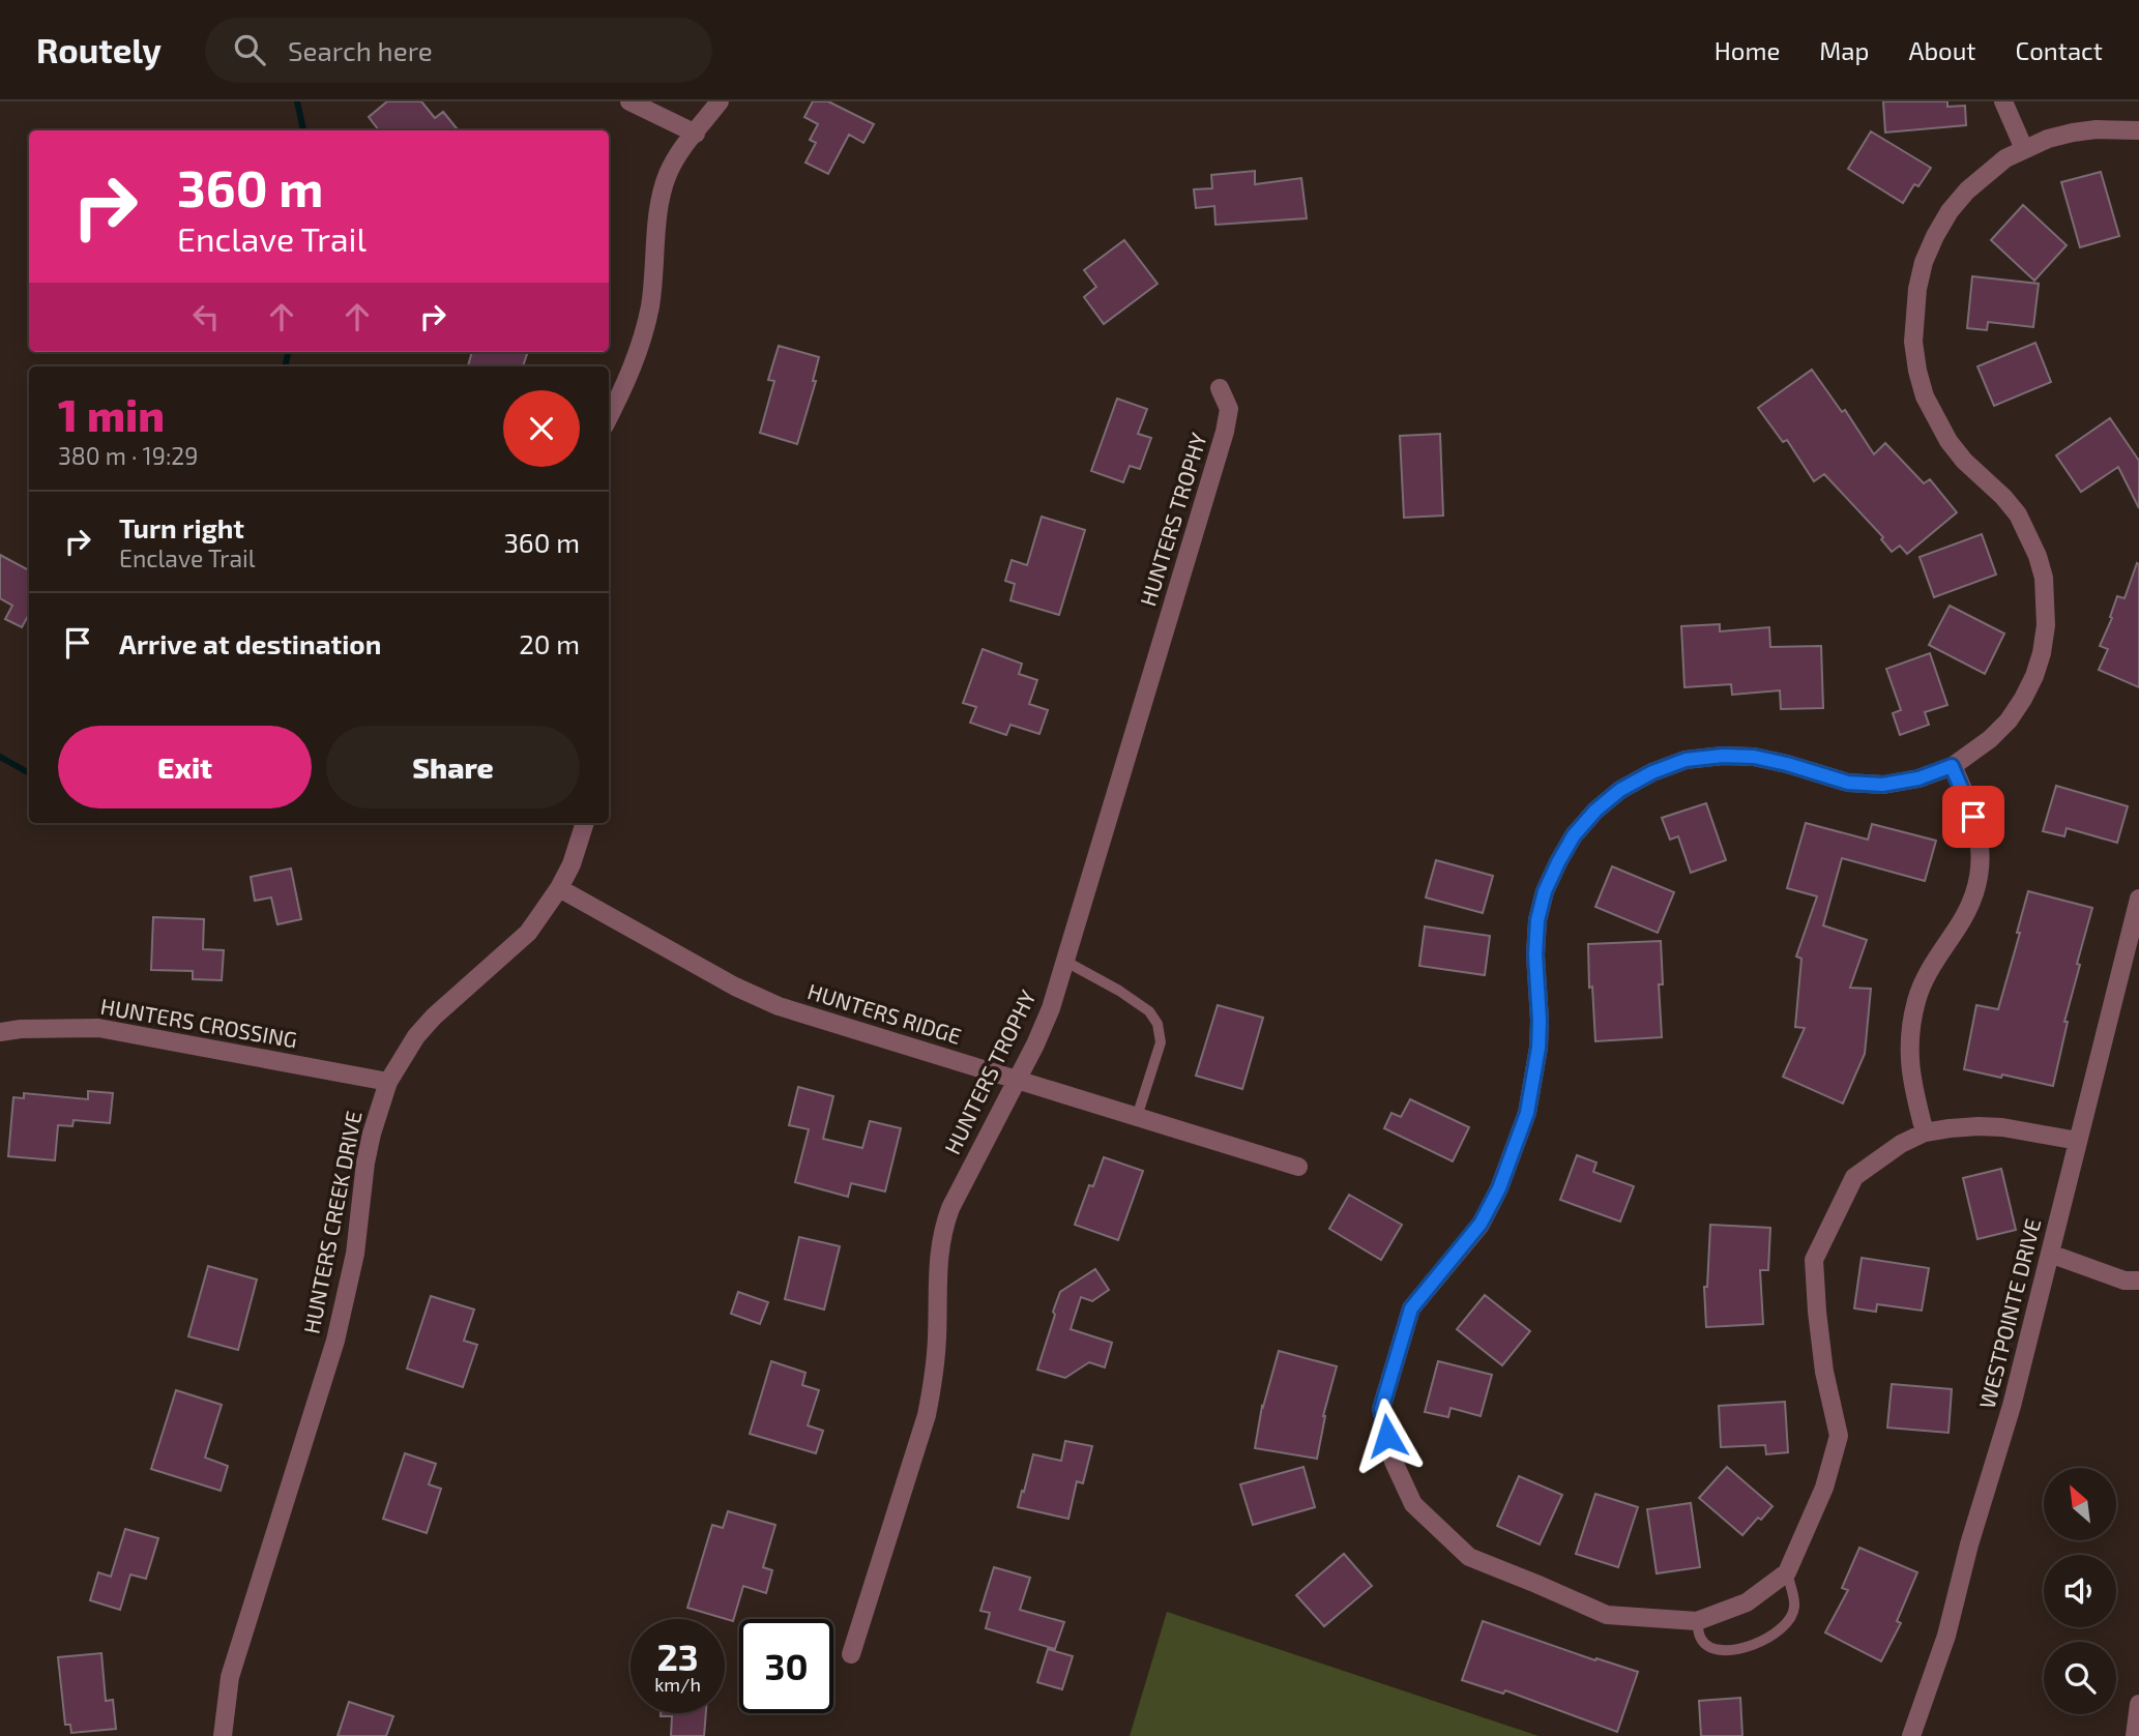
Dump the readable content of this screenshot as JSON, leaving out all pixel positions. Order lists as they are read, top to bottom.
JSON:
{
  "streets": {
    "street": [
      "HUNTERS TROPHY",
      "HUNTERS RIDGE",
      "HUNTERS CROSSING",
      "HUNTERS CREEK DRIVE",
      "WESTPOINTE DRIVE"
    ]
  },
  "crossings": [
    ["HUNTERS TROPHY", "HUNTERS RIDGE"],
    ["HUNTERS RIDGE", "HUNTERS CREEK DRIVE"],
    ["HUNTERS CROSSING", "HUNTERS CREEK DRIVE"]
  ],
  "north": "top left",
  "page": {
    "header": "Routely",
    "search": "Search here",
    "nav": [
      "Home",
      "Map",
      "About",
      "Contact"
    ],
    "turn": ["360 m", "Enclave Trail"],
    "heading": ["1 min", "380 m · 19:29"],
    "list": [
      {
        "name": "Turn right",
        "note": "Enclave Trail",
        "value": "360 m"
      },
      {
        "name": "Arrive at destination",
        "value": "20 m"
      }
    ],
    "buttons": ["Exit", "Share"],
    "speed": "23 km/h",
    "limit": "30"
  }
}
